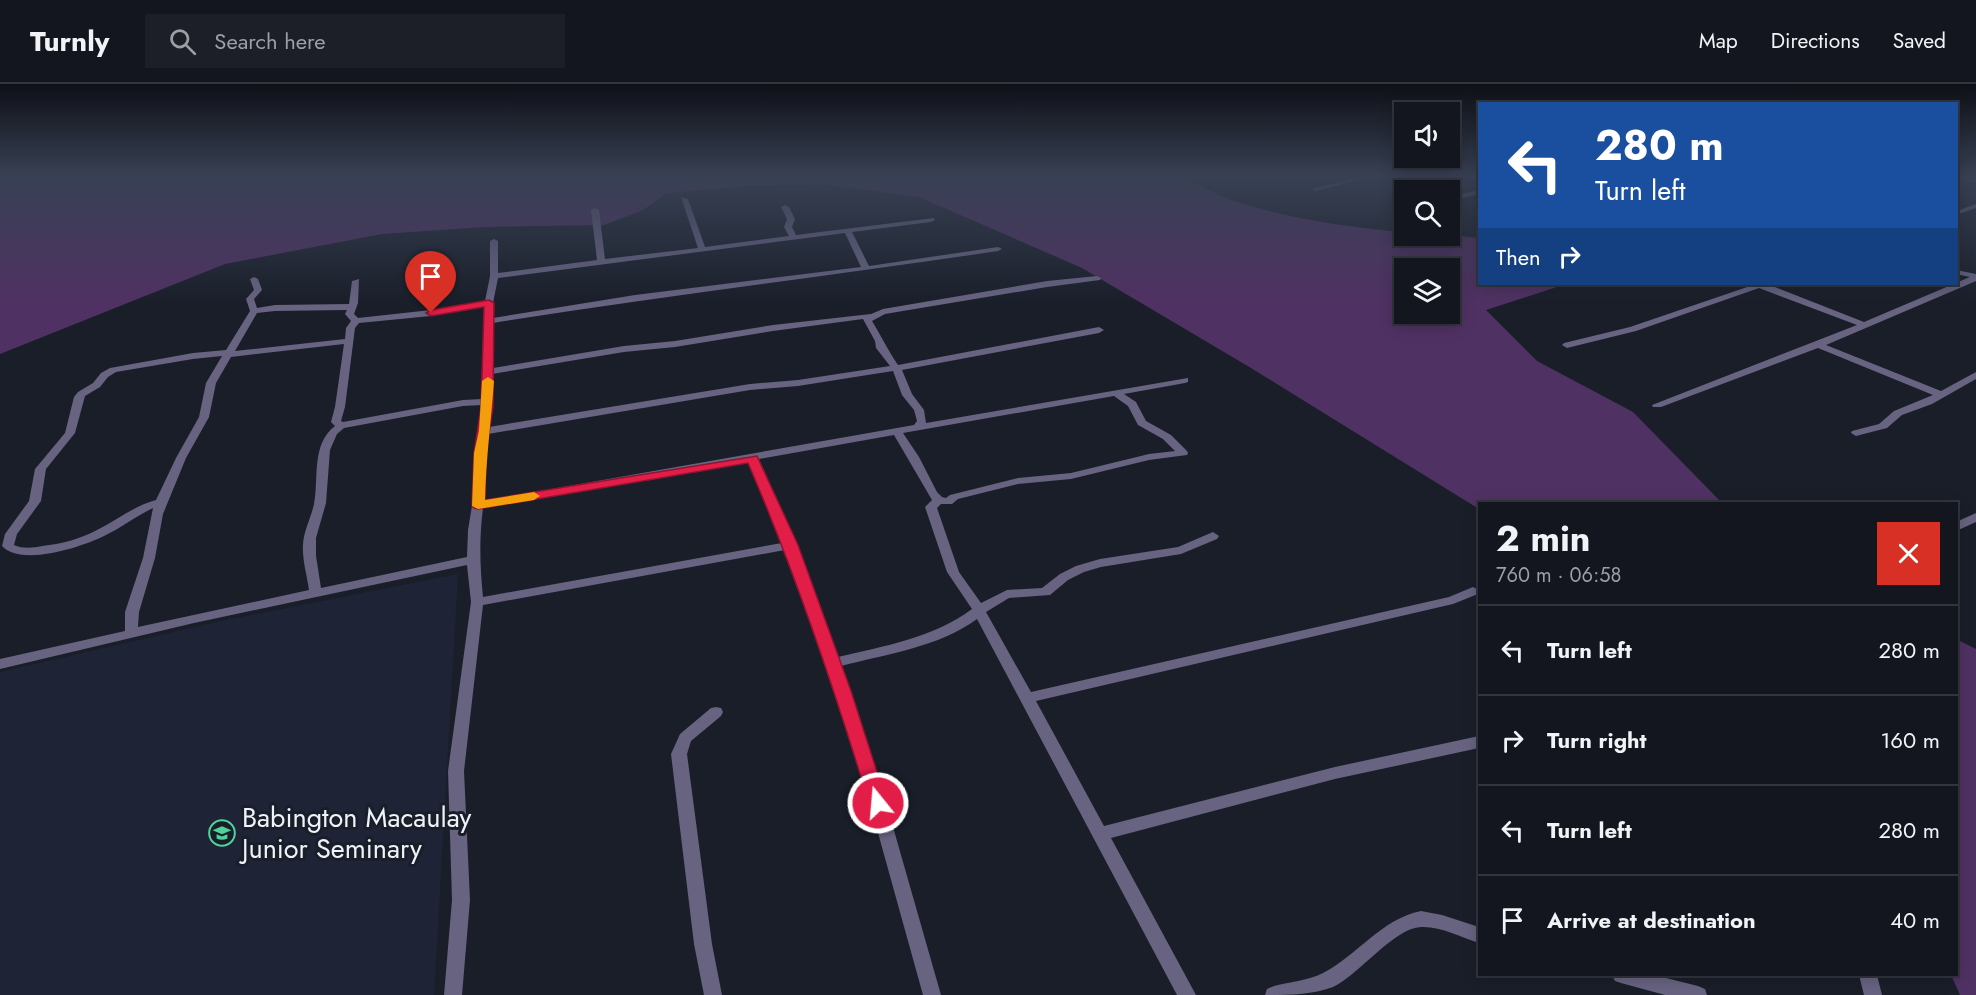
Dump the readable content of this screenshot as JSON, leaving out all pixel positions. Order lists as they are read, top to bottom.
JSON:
{
  "places": {
    "school or university": ["Babington Macaulay Junior Seminary"]
  },
  "page": {
    "header": "Turnly",
    "search": "Search here",
    "nav": ["Map", "Directions", "Saved"],
    "turn": ["280 m", "Turn left"],
    "then": "Then",
    "heading": ["2 min", "760 m · 06:58"],
    "list": [
      {
        "name": "Turn left",
        "value": "280 m"
      },
      {
        "name": "Turn right",
        "value": "160 m"
      },
      {
        "name": "Turn left",
        "value": "280 m"
      },
      {
        "name": "Arrive at destination",
        "value": "40 m"
      }
    ]
  }
}
